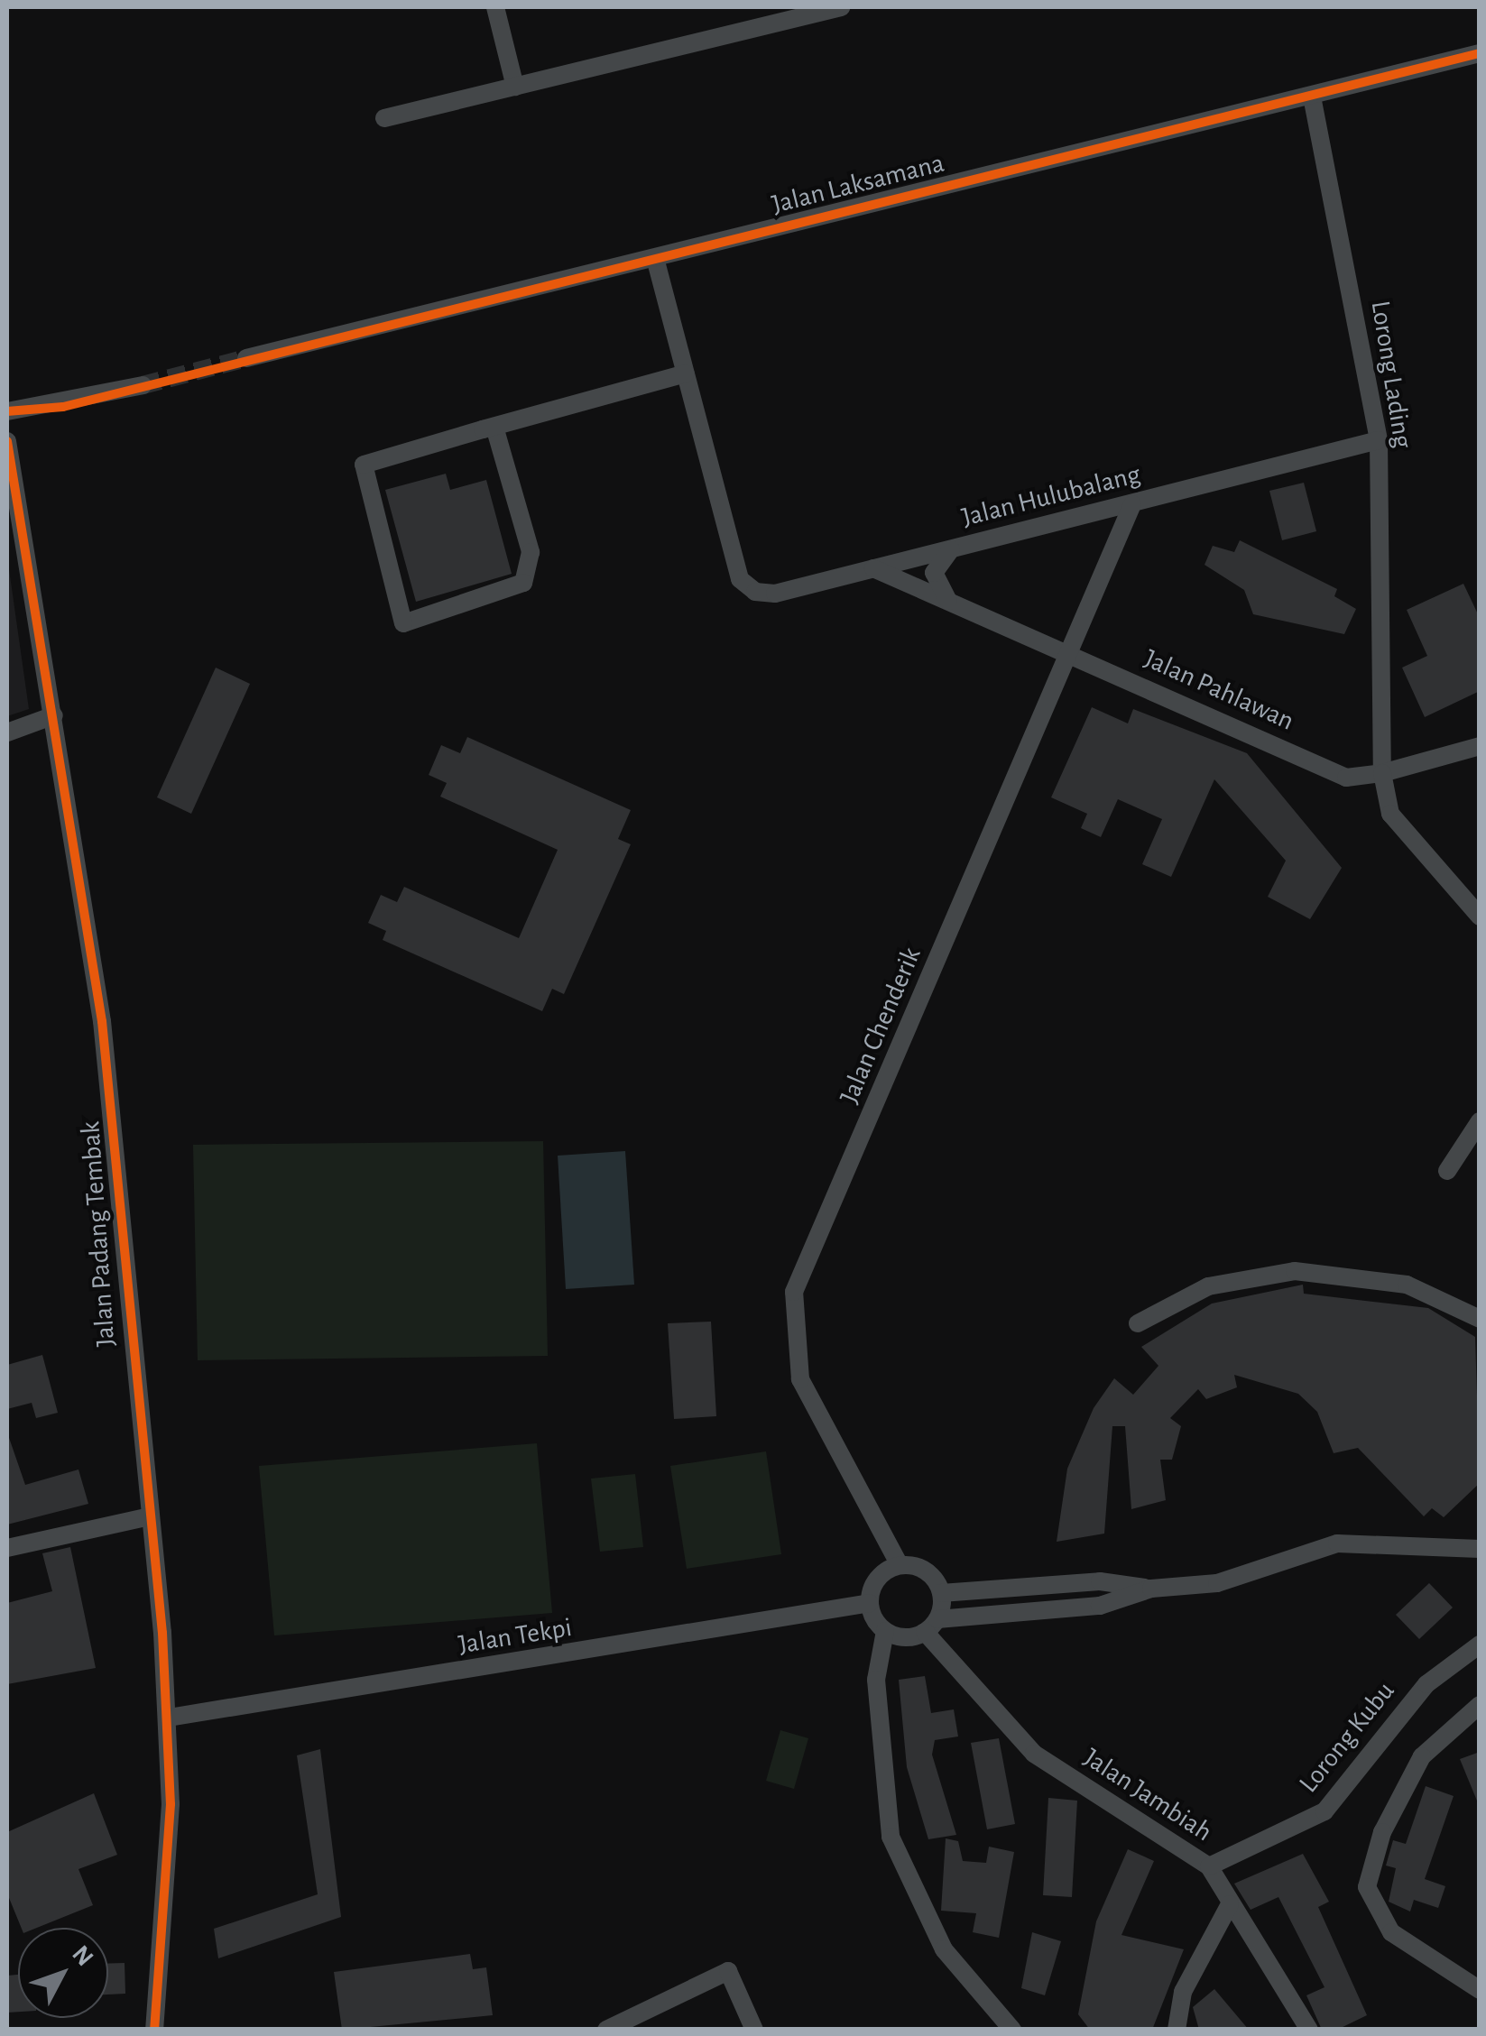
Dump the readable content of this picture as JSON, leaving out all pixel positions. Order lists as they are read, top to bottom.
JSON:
{
  "streets": {
    "street": [
      "Jalan Laksamana",
      "Lorong Lading",
      "Jalan Hulubalang",
      "Jalan Pahlawan",
      "Jalan Chenderik",
      "Jalan Padang Tembak",
      "Jalan Tekpi",
      "Lorong Kubu",
      "Jalan Jambiah"
    ]
  },
  "crossings": [
    ["Jalan Laksamana", "Lorong Lading"],
    ["Lorong Lading", "Jalan Hulubalang"],
    ["Lorong Lading", "Jalan Pahlawan"],
    ["Jalan Hulubalang", "Jalan Pahlawan"],
    ["Jalan Hulubalang", "Jalan Chenderik"],
    ["Jalan Pahlawan", "Jalan Chenderik"],
    ["Jalan Chenderik", "Jalan Tekpi"],
    ["Jalan Chenderik", "Jalan Jambiah"],
    ["Jalan Padang Tembak", "Jalan Tekpi"],
    ["Jalan Tekpi", "Jalan Jambiah"],
    ["Lorong Kubu", "Jalan Jambiah"]
  ],
  "north": "top right"
}
